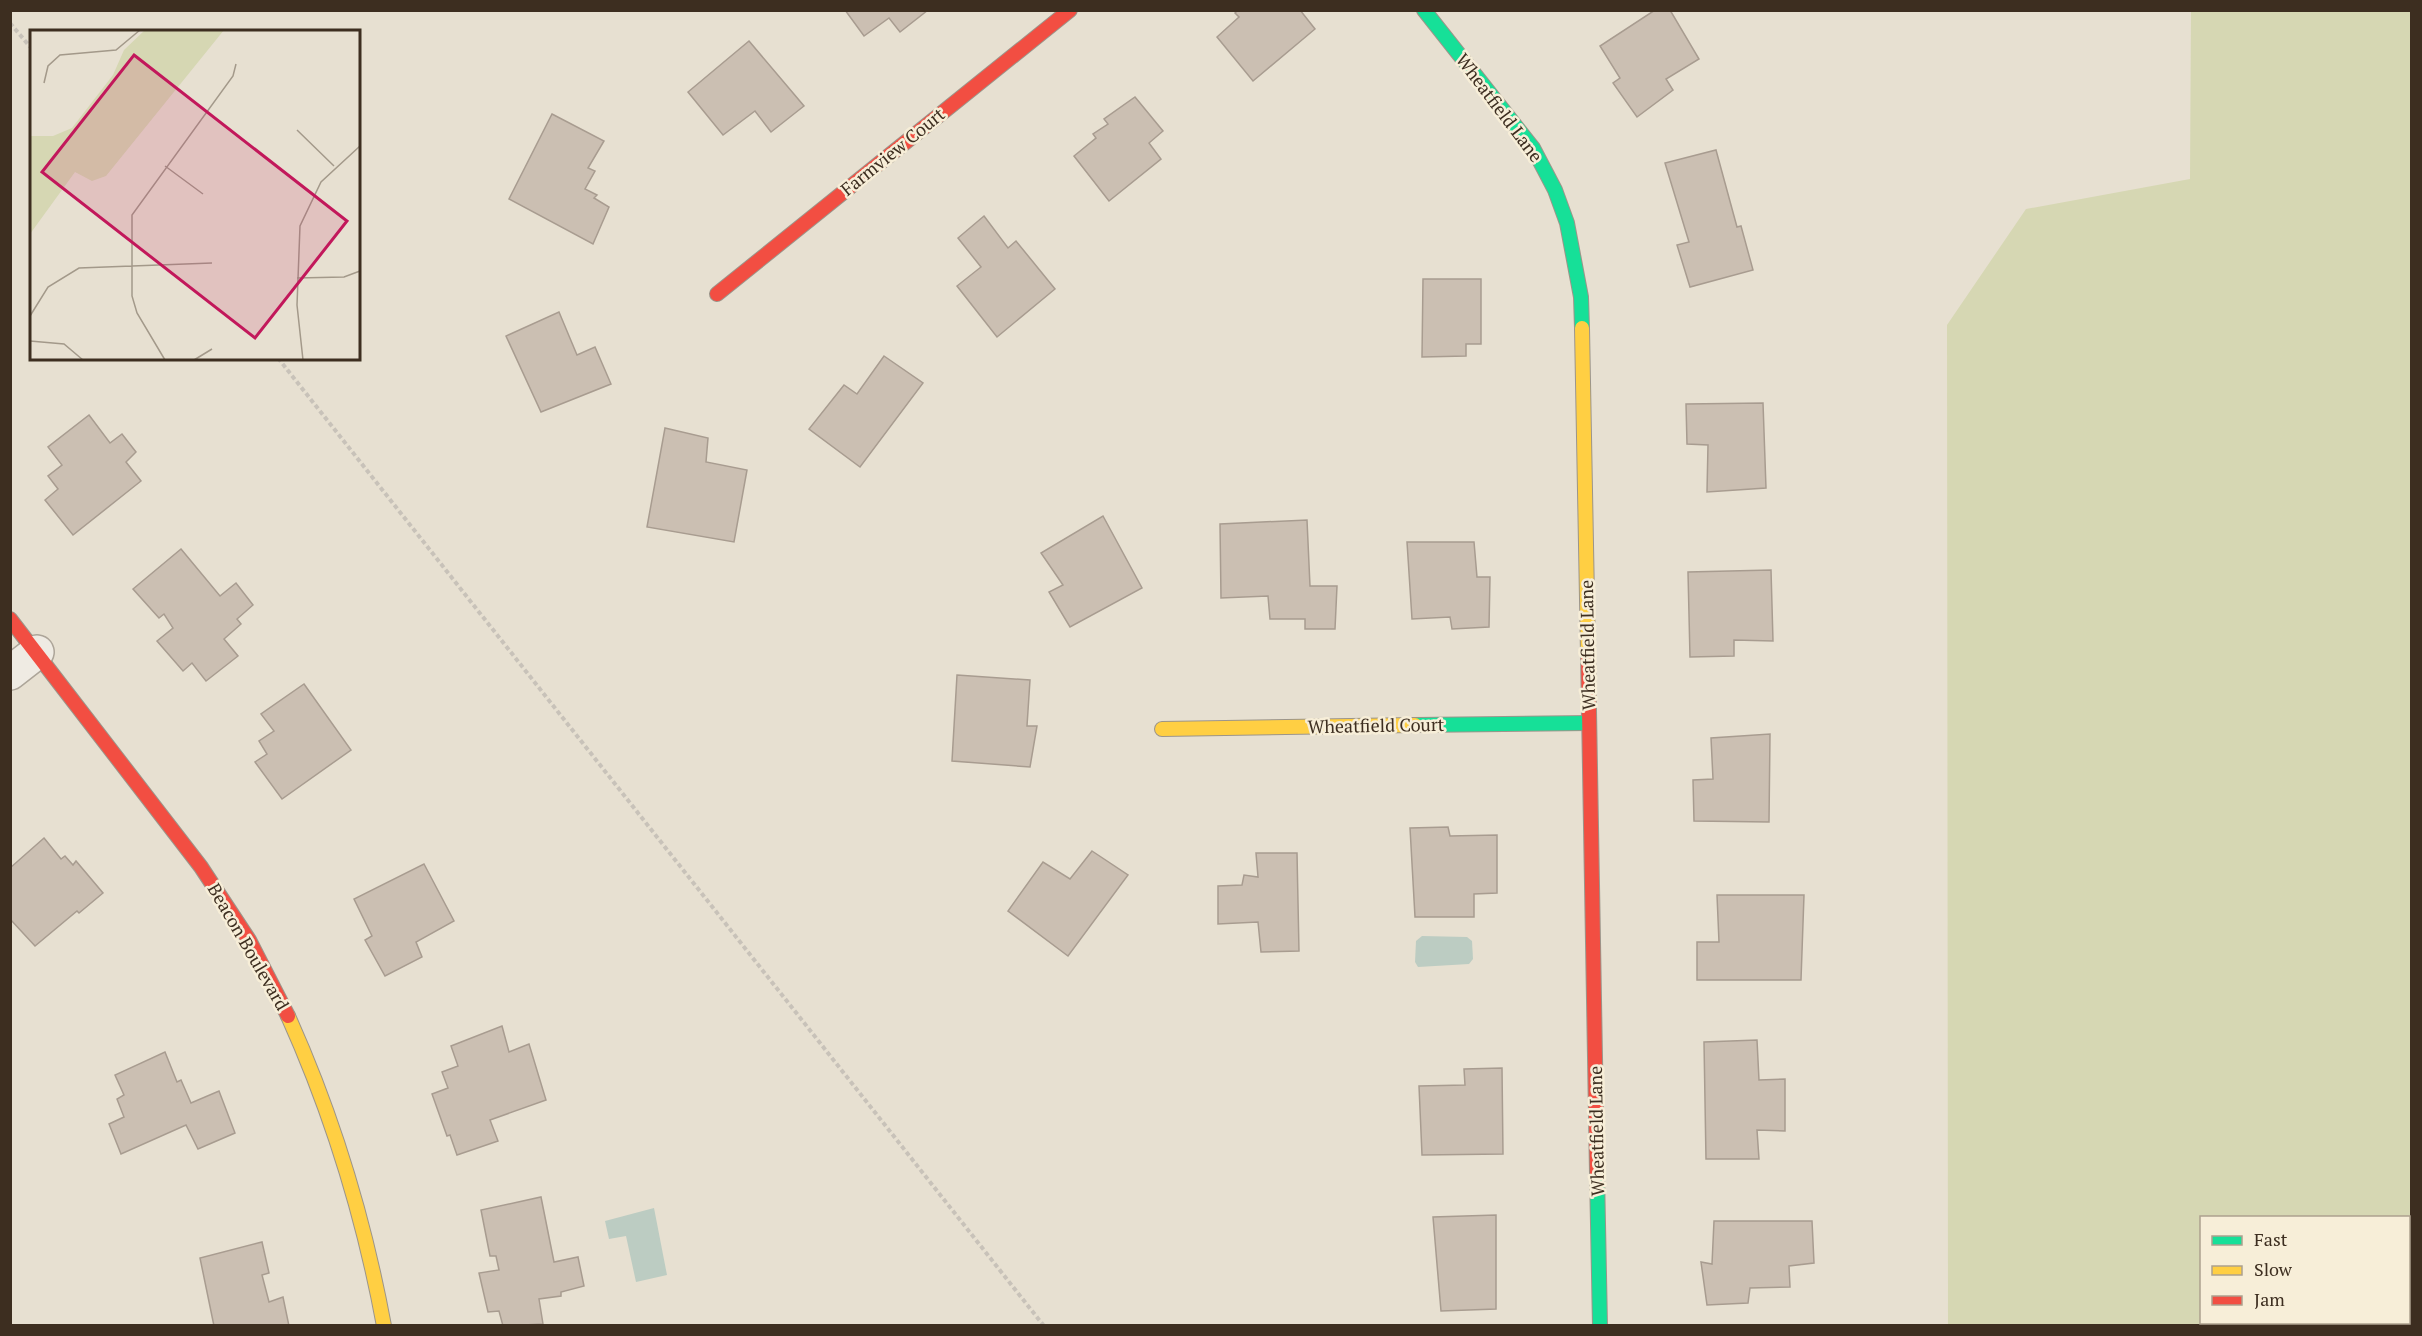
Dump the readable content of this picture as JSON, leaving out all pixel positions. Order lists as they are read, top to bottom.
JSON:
{
  "streets": {
    "street": [
      "Wheatfield Lane",
      "Farmview Court",
      "Wheatfield Court",
      "Beacon Boulevard"
    ]
  },
  "crossings": [
    ["Wheatfield Lane", "Wheatfield Court"]
  ],
  "legend": ["Fast", "Slow", "Jam"]
}
